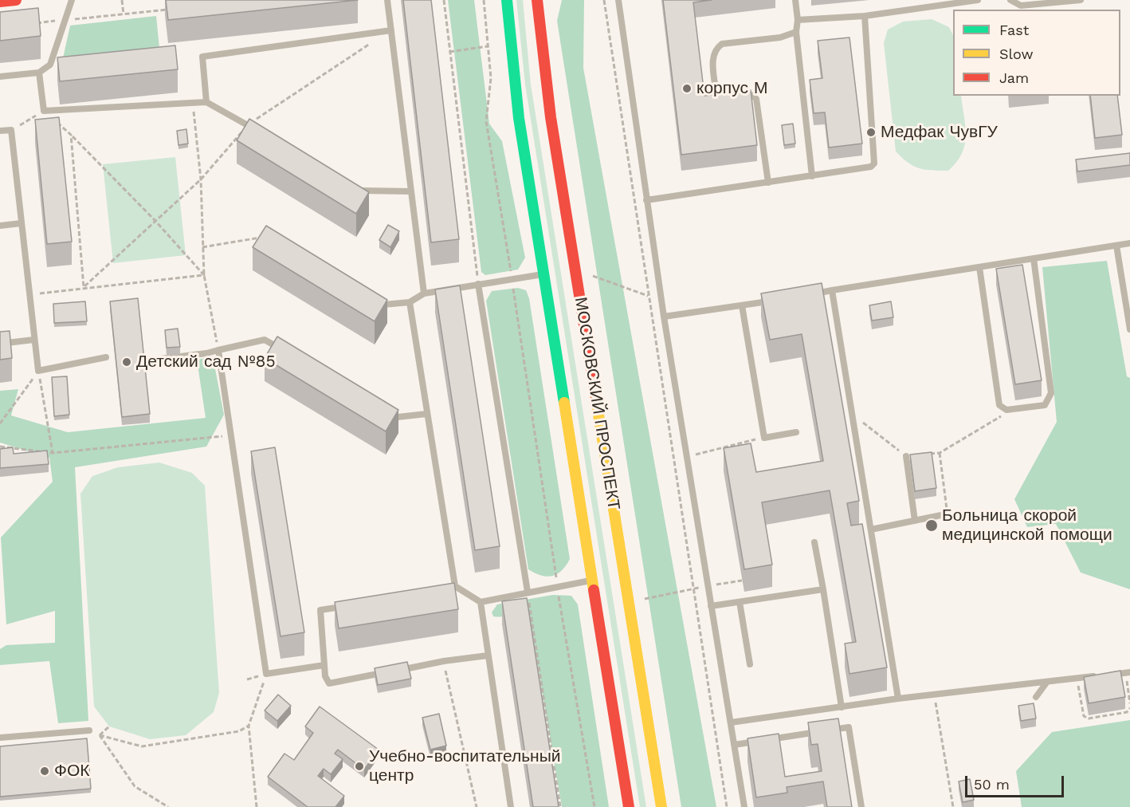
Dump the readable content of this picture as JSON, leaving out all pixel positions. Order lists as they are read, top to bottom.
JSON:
{
  "streets": {
    "main road": ["МОСКОВСКИЙ ПРОСПЕКТ"]
  },
  "places": [
    "корпус М",
    "Медфак ЧувГУ",
    "Детский сад №85",
    "Больница скорой медицинской помощи",
    "Учебно-воспитательный центр",
    "ФОК"
  ],
  "legend": ["Fast", "Slow", "Jam"],
  "scale_bar": "50 m"
}
